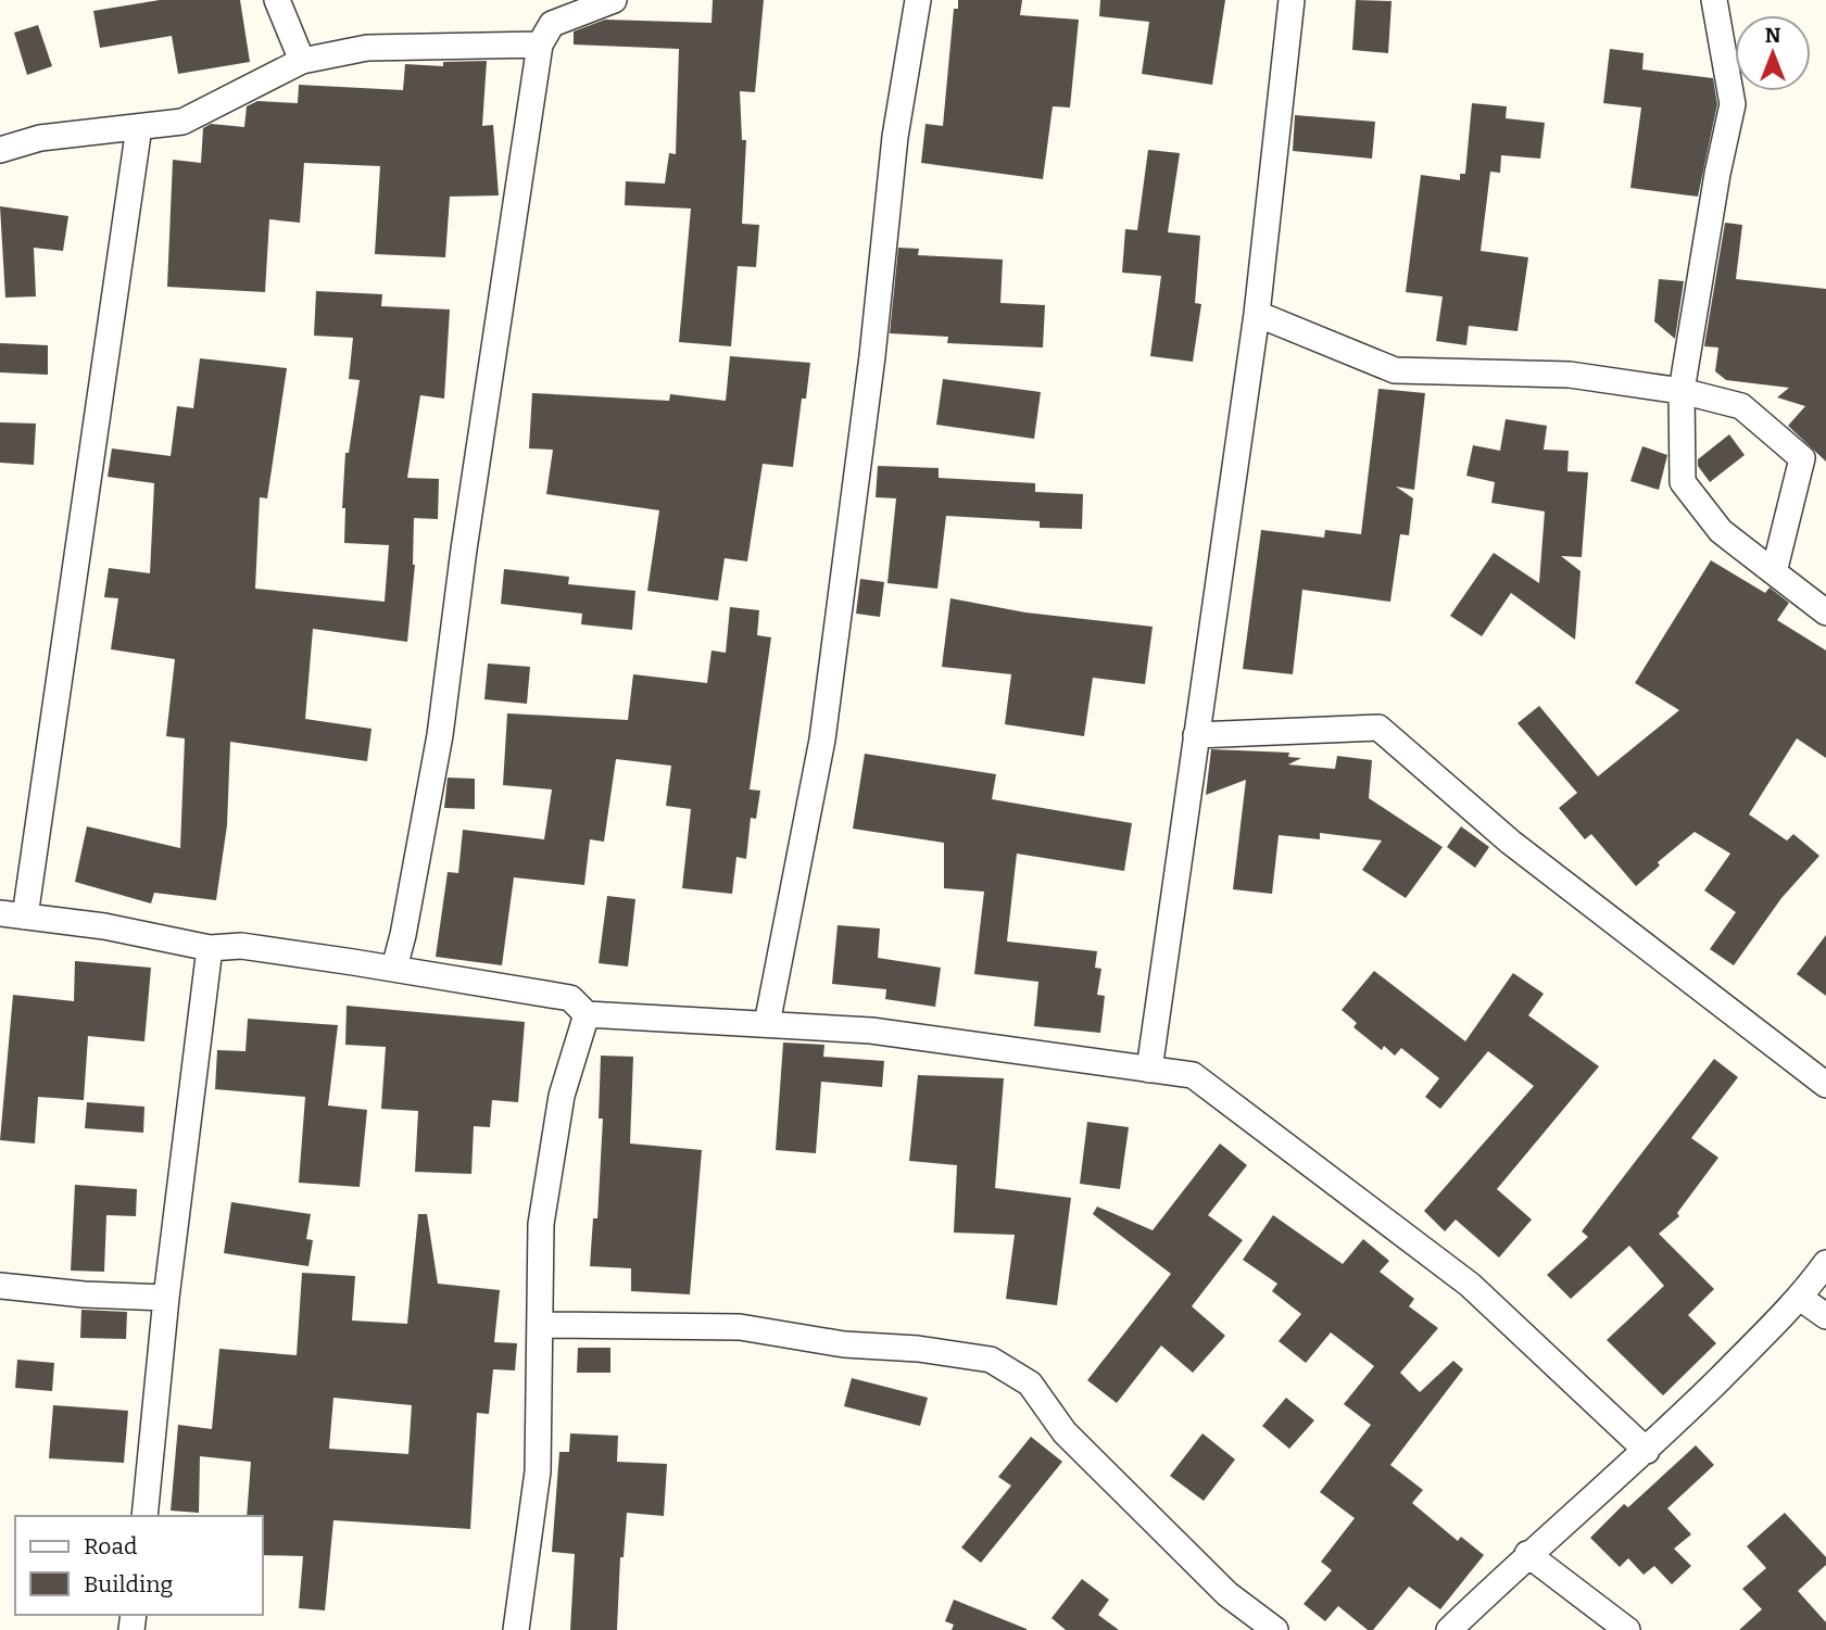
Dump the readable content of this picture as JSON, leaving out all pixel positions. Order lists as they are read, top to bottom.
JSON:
{
  "legend": ["Road", "Building"],
  "north": "top"
}
